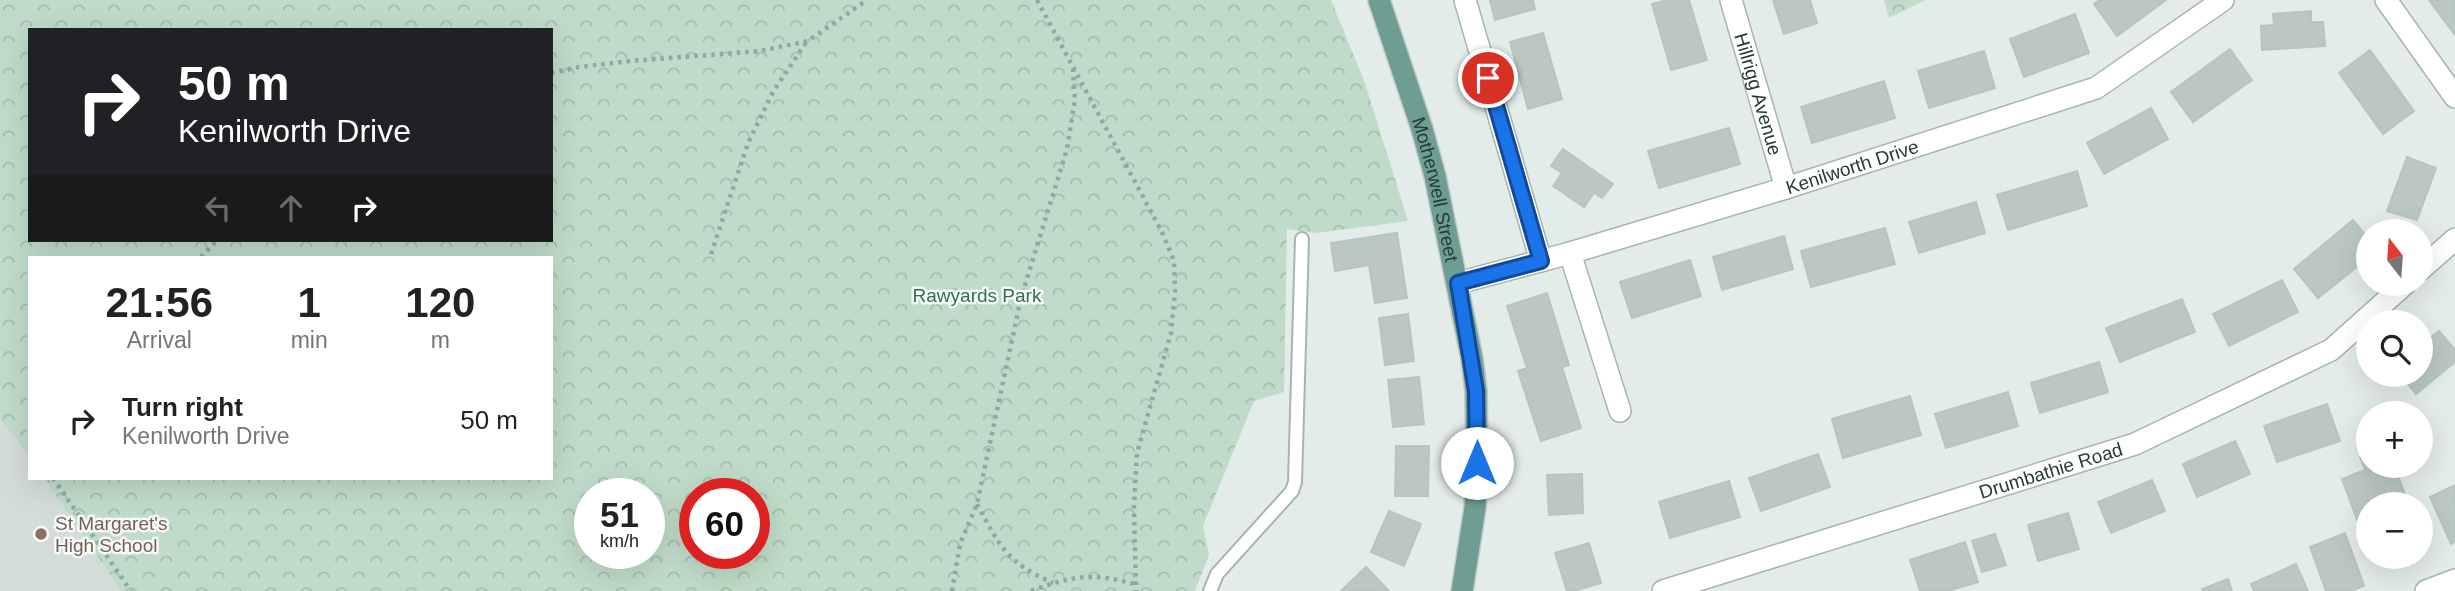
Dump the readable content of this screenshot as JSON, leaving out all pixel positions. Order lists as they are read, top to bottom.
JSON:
{
  "streets": {
    "main road": ["Motherwell Street"],
    "street": ["Hillrigg Avenue", "Kenilworth Drive", "Drumbathie Road"]
  },
  "crossings": [
    ["Hillrigg Avenue", "Kenilworth Drive"],
    ["Kenilworth Drive", "Motherwell Street"]
  ],
  "parks": ["Rawyards Park"],
  "places": ["St Margaret's High School"],
  "north": "top",
  "page": {
    "turn": ["50 m", "Kenilworth Drive"],
    "map_buttons": ["+", "−"],
    "eta": [
      "21:56",
      "Arrival",
      "1",
      "min",
      "120",
      "m"
    ],
    "list": [
      {
        "name": "Turn right",
        "note": "Kenilworth Drive",
        "value": "50 m"
      }
    ],
    "speed": "51 km/h",
    "limit": "60"
  }
}
